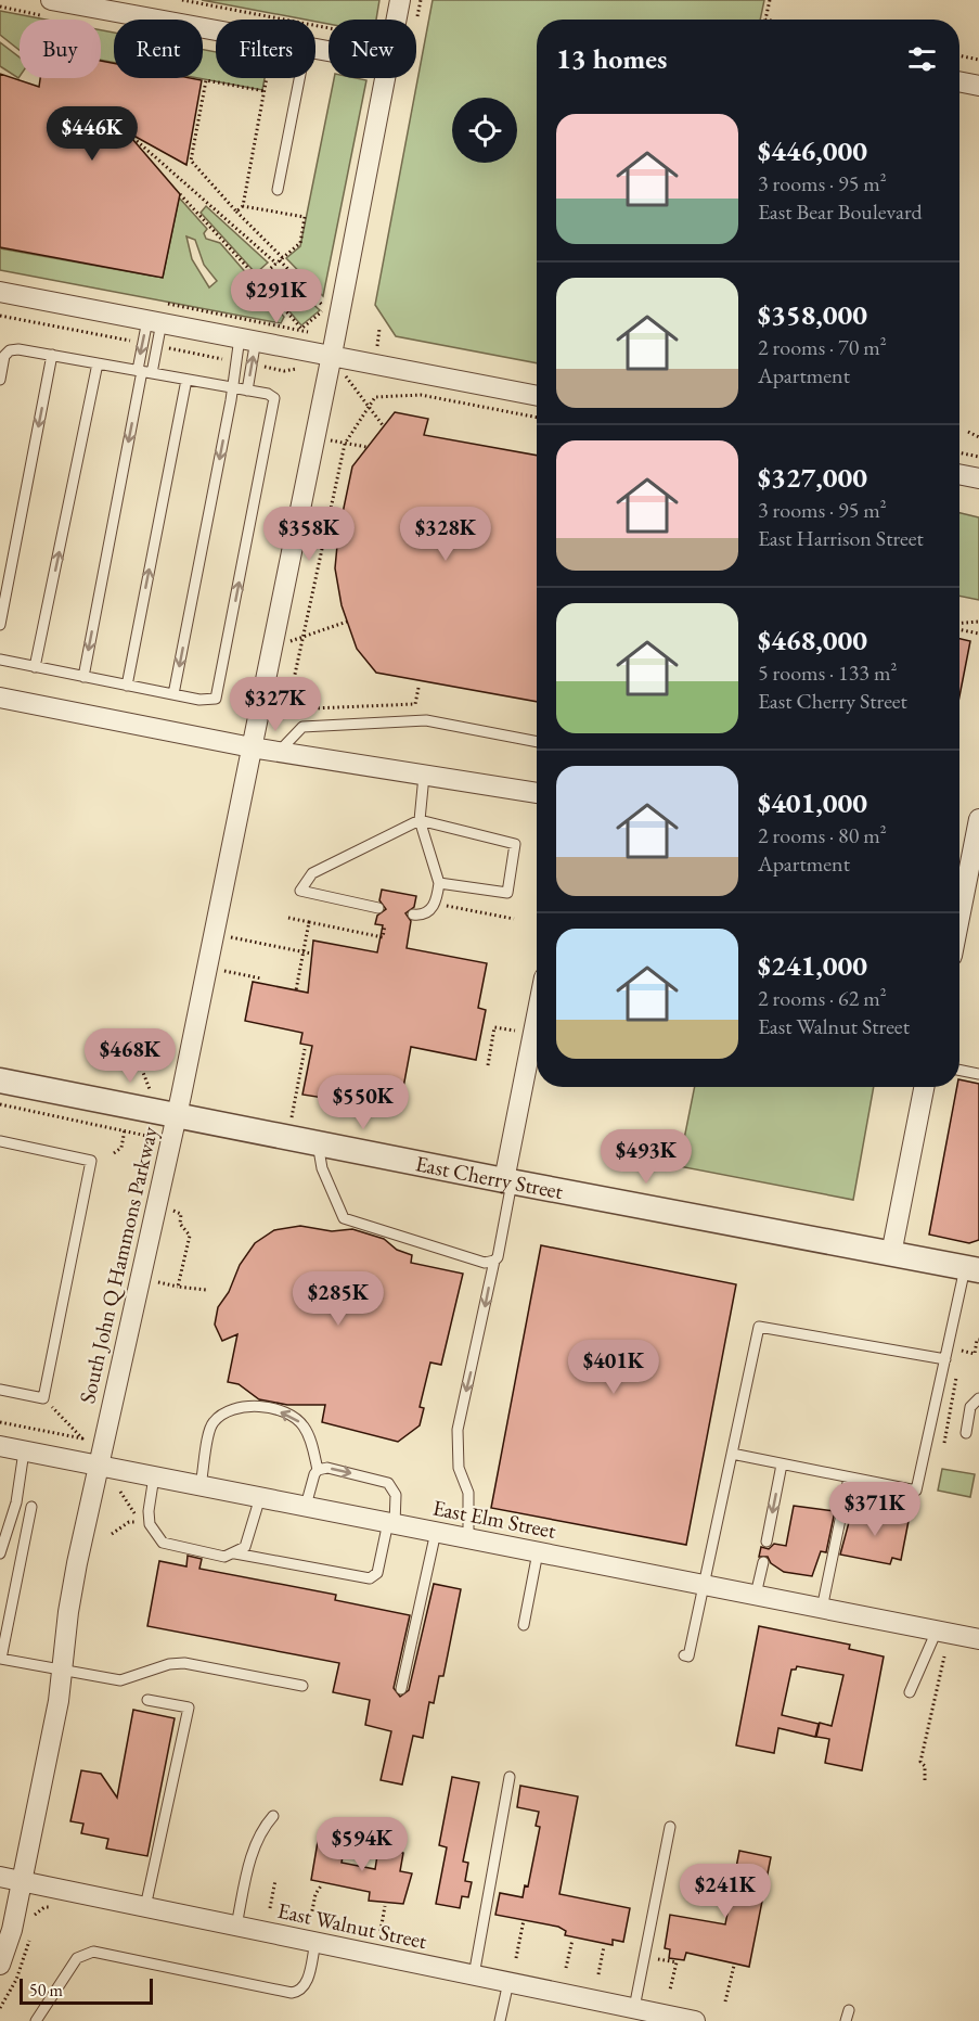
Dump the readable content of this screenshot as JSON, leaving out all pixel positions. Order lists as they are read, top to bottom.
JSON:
{
  "streets": {
    "street": [
      "East Cherry Street",
      "South John Q Hammons Parkway",
      "East Elm Street",
      "East Walnut Street"
    ]
  },
  "crossings": [
    ["East Cherry Street", "South John Q Hammons Parkway"],
    ["South John Q Hammons Parkway", "East Elm Street"],
    ["South John Q Hammons Parkway", "East Walnut Street"]
  ],
  "scale_bar": "50 m",
  "page": {
    "chip": [
      "Buy",
      "Rent",
      "Filters",
      "New"
    ],
    "heading": "13 homes",
    "list": [
      {
        "name": "$446,000",
        "note": "3 rooms · 95 m² · East Bear Boulevard"
      },
      {
        "name": "$358,000",
        "note": "2 rooms · 70 m² · Apartment"
      },
      {
        "name": "$327,000",
        "note": "3 rooms · 95 m² · East Harrison Street"
      },
      {
        "name": "$468,000",
        "note": "5 rooms · 133 m² · East Cherry Street"
      },
      {
        "name": "$401,000",
        "note": "2 rooms · 80 m² · Apartment"
      },
      {
        "name": "$241,000",
        "note": "2 rooms · 62 m² · East Walnut Street"
      }
    ],
    "price": [
      "$446K",
      "$291K",
      "$358K",
      "$328K",
      "$327K",
      "$468K",
      "$550K",
      "$493K",
      "$285K",
      "$401K",
      "$371K",
      "$594K",
      "$241K"
    ],
    "scale": "50 m"
  }
}
